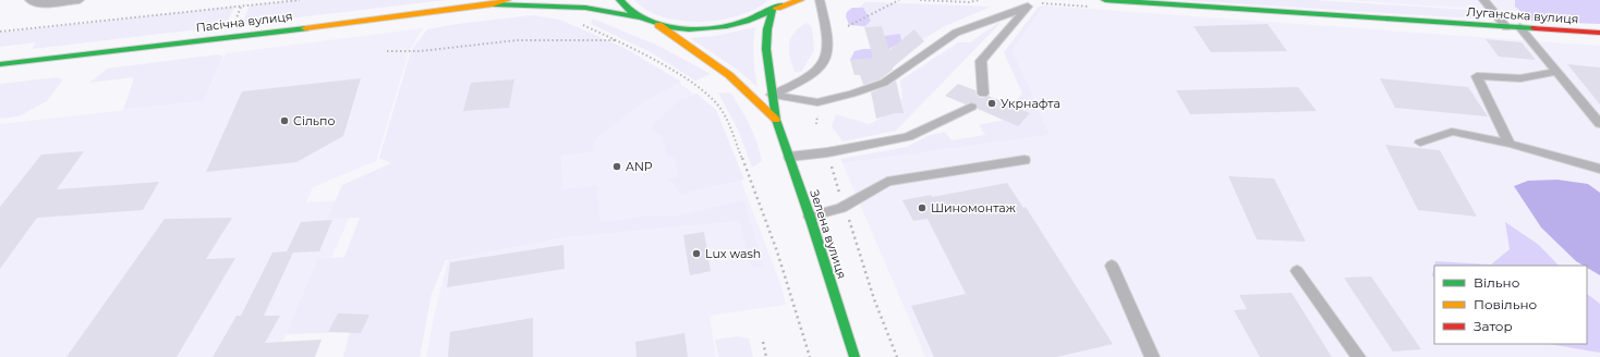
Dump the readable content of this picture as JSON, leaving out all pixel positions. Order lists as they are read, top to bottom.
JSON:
{
  "streets": {
    "main road": ["Луганська вулиця", "Пасічна вулиця", "Зелена вулиця"]
  },
  "places": [
    "Укрнафта",
    "Сільпо",
    "ANP",
    "Шиномонтаж",
    "Lux wash"
  ],
  "legend": ["Вільно", "Повільно", "Затор"]
}
